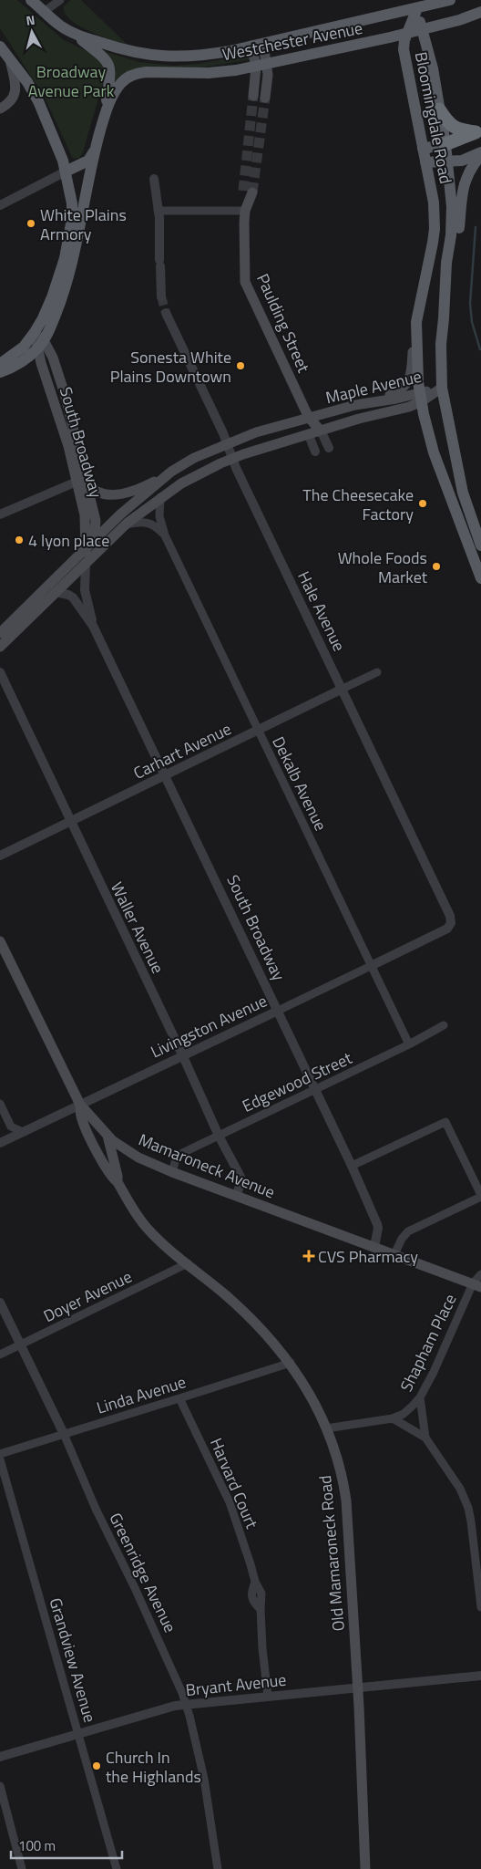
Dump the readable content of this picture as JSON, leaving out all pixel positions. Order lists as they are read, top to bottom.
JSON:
{
  "streets": {
    "main road": [
      "Westchester Avenue",
      "Bloomingdale Road",
      "Paulding Street",
      "Maple Avenue",
      "South Broadway",
      "Mamaroneck Avenue",
      "Old Mamaroneck Road"
    ],
    "street": [
      "Hale Avenue",
      "Carhart Avenue",
      "Dekalb Avenue",
      "Waller Avenue",
      "Livingston Avenue",
      "Edgewood Street",
      "Doyer Avenue",
      "Shapham Place",
      "Linda Avenue",
      "Harvard Court",
      "Greenridge Avenue",
      "Grandview Avenue",
      "Bryant Avenue"
    ]
  },
  "crossings": [
    ["Westchester Avenue", "Bloomingdale Road"],
    ["Bloomingdale Road", "Maple Avenue"],
    ["Paulding Street", "Maple Avenue"],
    ["Maple Avenue", "South Broadway"],
    ["Maple Avenue", "Hale Avenue"],
    ["Maple Avenue", "Dekalb Avenue"],
    ["South Broadway", "Carhart Avenue"],
    ["South Broadway", "Livingston Avenue"],
    ["South Broadway", "Edgewood Street"],
    ["South Broadway", "Mamaroneck Avenue"],
    ["Hale Avenue", "Carhart Avenue"],
    ["Hale Avenue", "Livingston Avenue"],
    ["Carhart Avenue", "Dekalb Avenue"],
    ["Carhart Avenue", "Waller Avenue"],
    ["Dekalb Avenue", "Livingston Avenue"],
    ["Dekalb Avenue", "Edgewood Street"],
    ["Waller Avenue", "Livingston Avenue"],
    ["Waller Avenue", "Edgewood Street"],
    ["Waller Avenue", "Mamaroneck Avenue"],
    ["Livingston Avenue", "Mamaroneck Avenue"],
    ["Livingston Avenue", "Old Mamaroneck Road"],
    ["Edgewood Street", "Mamaroneck Avenue"],
    ["Mamaroneck Avenue", "Shapham Place"],
    ["Mamaroneck Avenue", "Old Mamaroneck Road"],
    ["Doyer Avenue", "Old Mamaroneck Road"],
    ["Doyer Avenue", "Greenridge Avenue"],
    ["Shapham Place", "Old Mamaroneck Road"],
    ["Linda Avenue", "Harvard Court"],
    ["Linda Avenue", "Old Mamaroneck Road"],
    ["Linda Avenue", "Greenridge Avenue"],
    ["Harvard Court", "Bryant Avenue"],
    ["Old Mamaroneck Road", "Bryant Avenue"],
    ["Greenridge Avenue", "Bryant Avenue"],
    ["Grandview Avenue", "Bryant Avenue"]
  ],
  "parks": ["Broadway Avenue Park"],
  "places": {
    "other": [
      "White Plains Armory",
      "Sonesta White Plains Downtown",
      "The Cheesecake Factory",
      "4 lyon place",
      "Whole Foods Market",
      "Church In the Highlands"
    ],
    "health": ["CVS Pharmacy"]
  },
  "scale_bar": "100 m",
  "north": "top"
}
